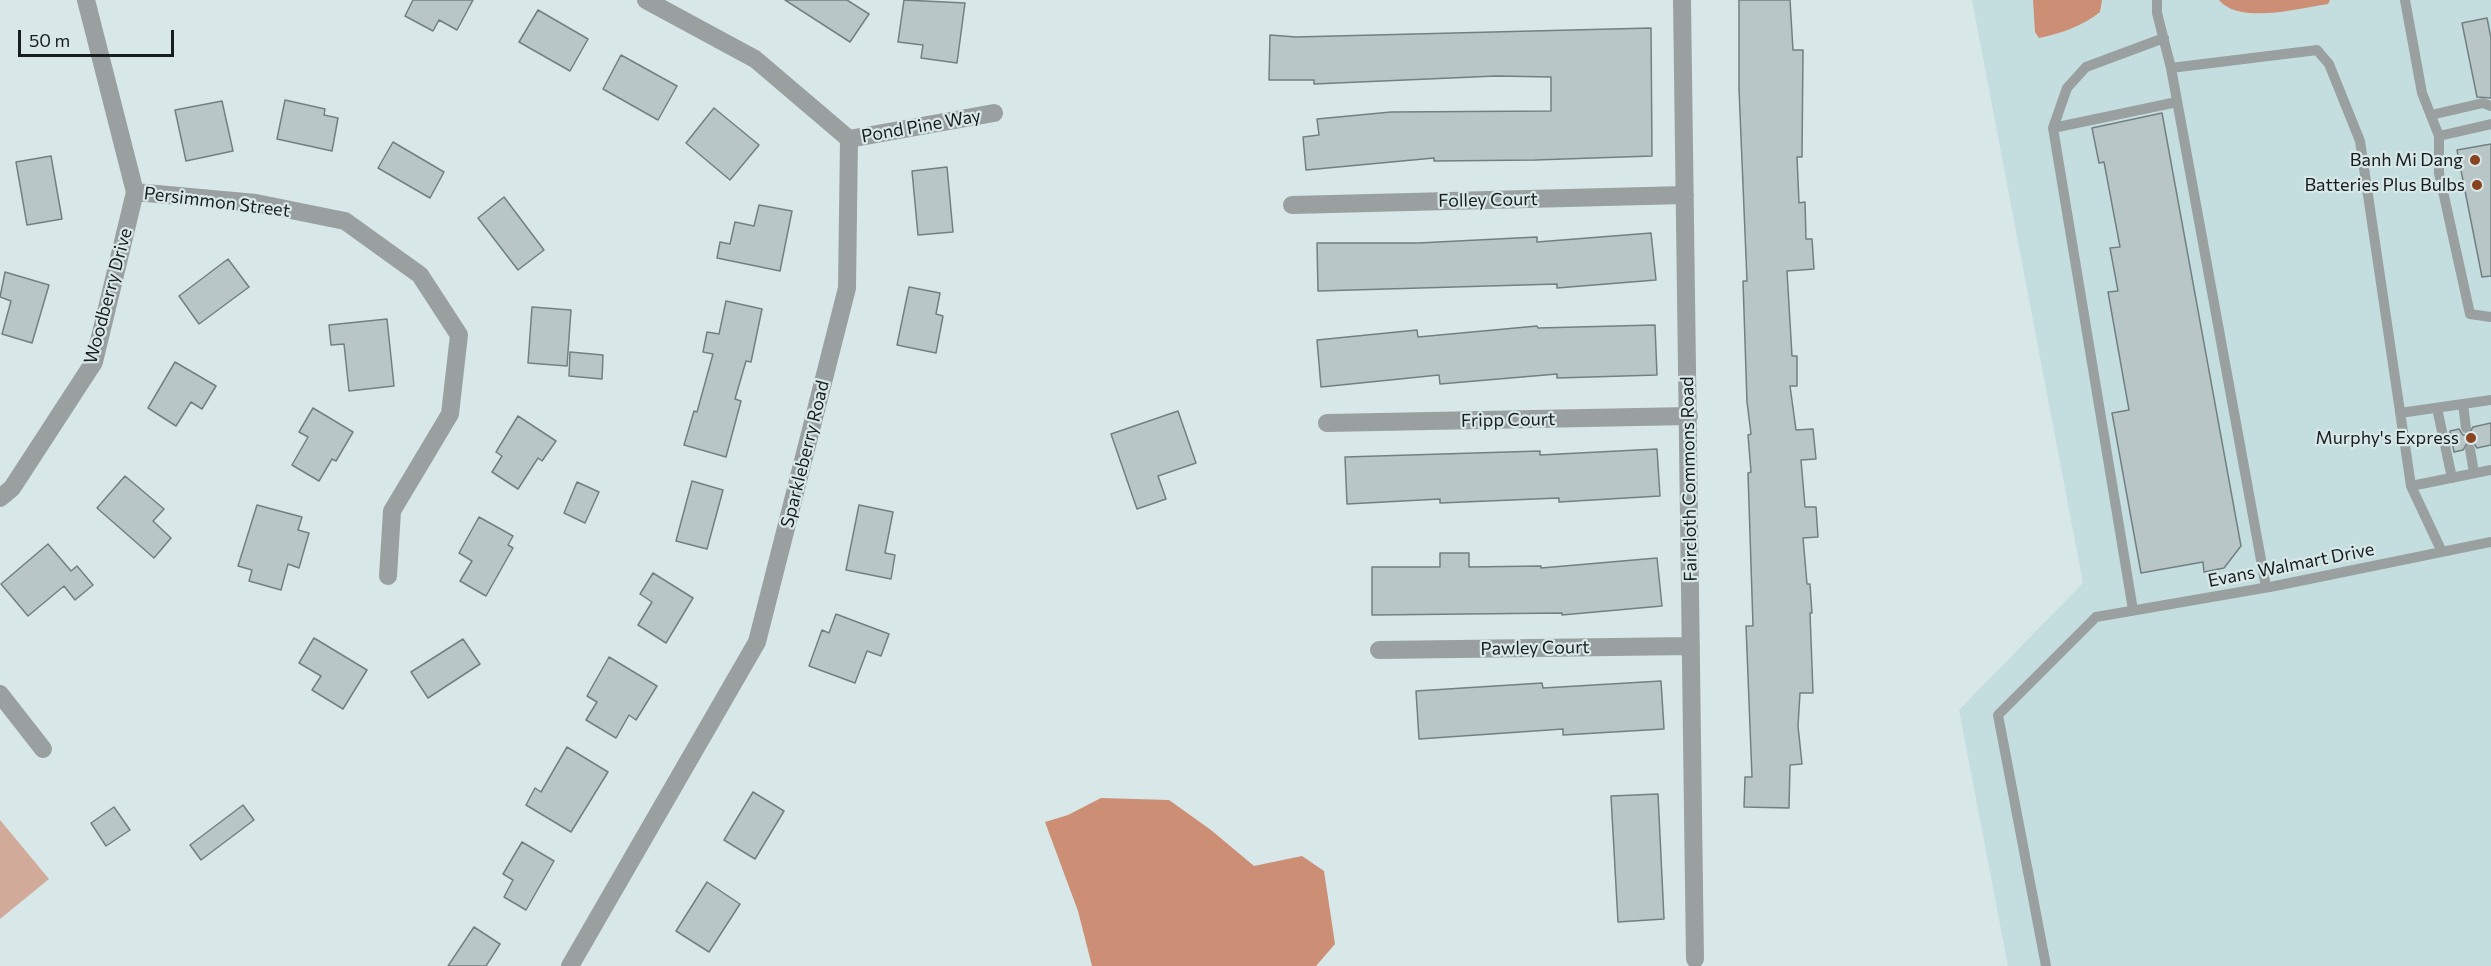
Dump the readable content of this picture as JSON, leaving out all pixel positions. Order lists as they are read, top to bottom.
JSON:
{
  "streets": {
    "street": [
      "Pond Pine Way",
      "Folley Court",
      "Persimmon Street",
      "Woodberry Drive",
      "Fripp Court",
      "Sparkleberry Road",
      "Faircloth Commons Road",
      "Pawley Court"
    ],
    "lane": ["Evans Walmart Drive"]
  },
  "crossings": [
    ["Pond Pine Way", "Sparkleberry Road"],
    ["Folley Court", "Faircloth Commons Road"],
    ["Persimmon Street", "Woodberry Drive"],
    ["Fripp Court", "Faircloth Commons Road"],
    ["Faircloth Commons Road", "Pawley Court"]
  ],
  "places": ["Banh Mi Dang", "Batteries Plus Bulbs", "Murphy's Express"],
  "scale_bar": "50 m"
}
